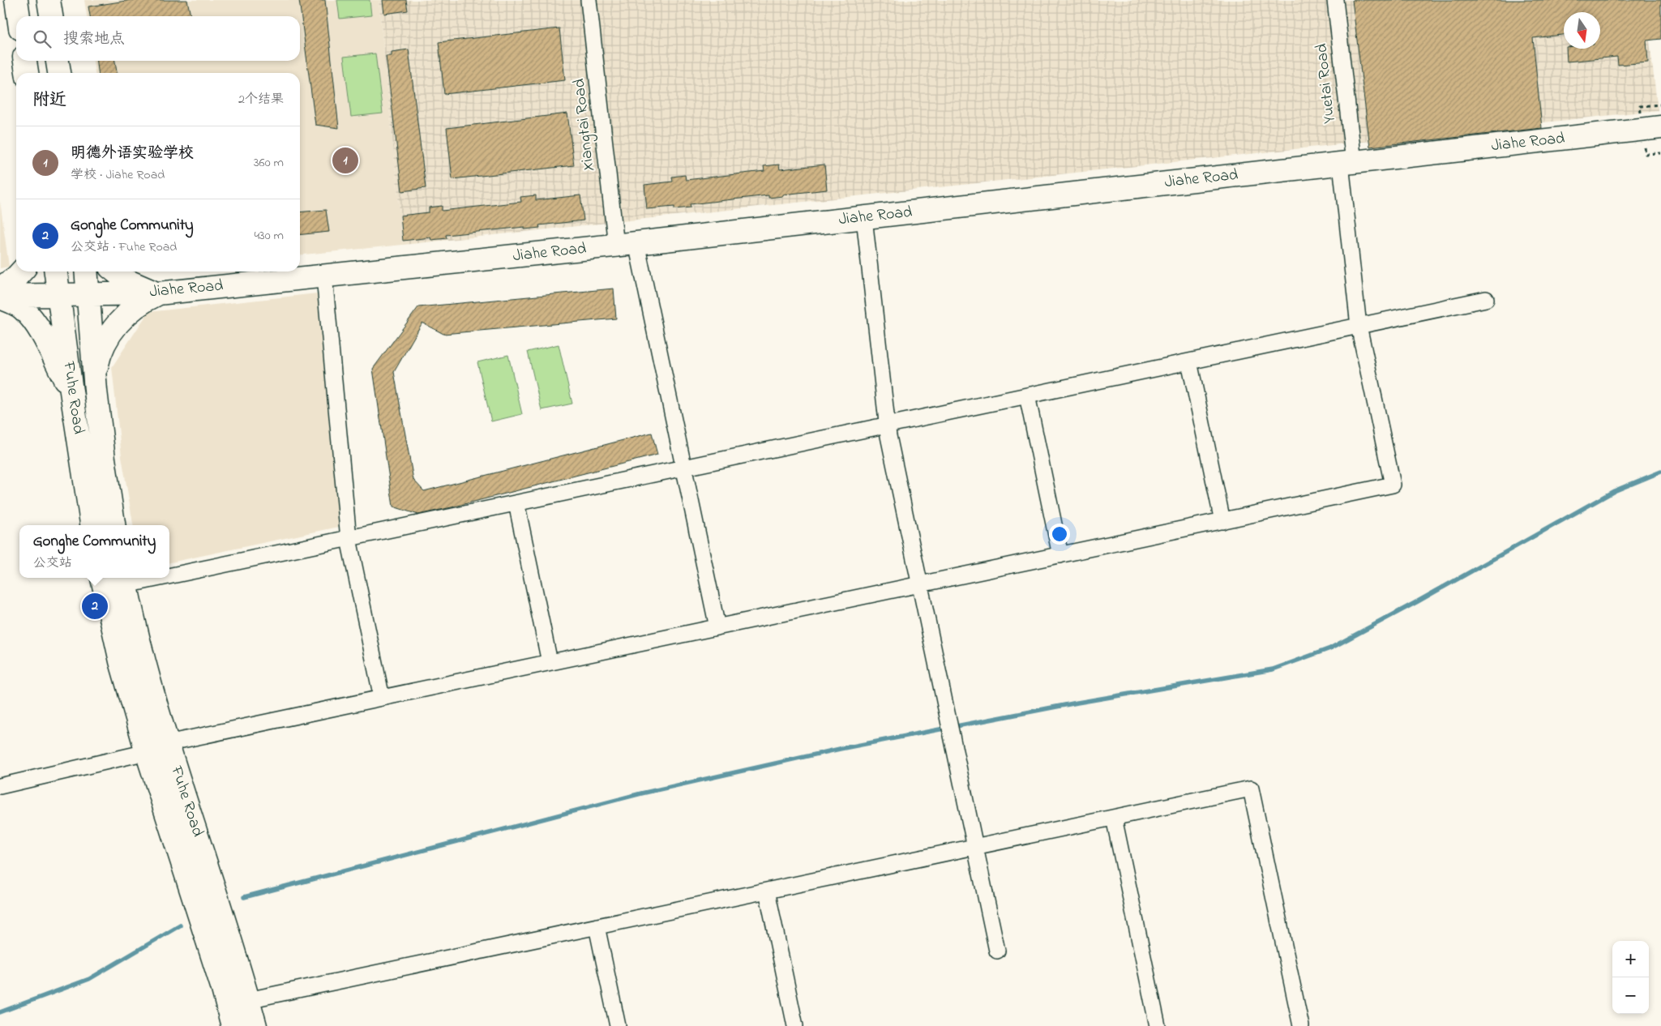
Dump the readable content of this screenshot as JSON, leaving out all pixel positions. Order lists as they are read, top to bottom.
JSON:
{
  "streets": {
    "main road": ["Jiahe Road", "Fuhe Road"],
    "street": ["Yuetai Road", "Xiangtai Road"]
  },
  "crossings": [
    ["Yuetai Road", "Jiahe Road"],
    ["Xiangtai Road", "Jiahe Road"],
    ["Jiahe Road", "Fuhe Road"]
  ],
  "north": "bottom",
  "page": {
    "search": "搜索地点",
    "heading": ["附近", "2个结果"],
    "list": [
      {
        "mark": "1",
        "name": "明德外语实验学校",
        "note": "学校 · Jiahe Road",
        "value": "360 m"
      },
      {
        "mark": "2",
        "name": "Gonghe Community",
        "note": "公交站 · Fuhe Road",
        "value": "430 m"
      }
    ],
    "pins": ["1", "2"],
    "popup": ["Gonghe Community", "公交站"],
    "map_buttons": ["+", "−"]
  }
}
